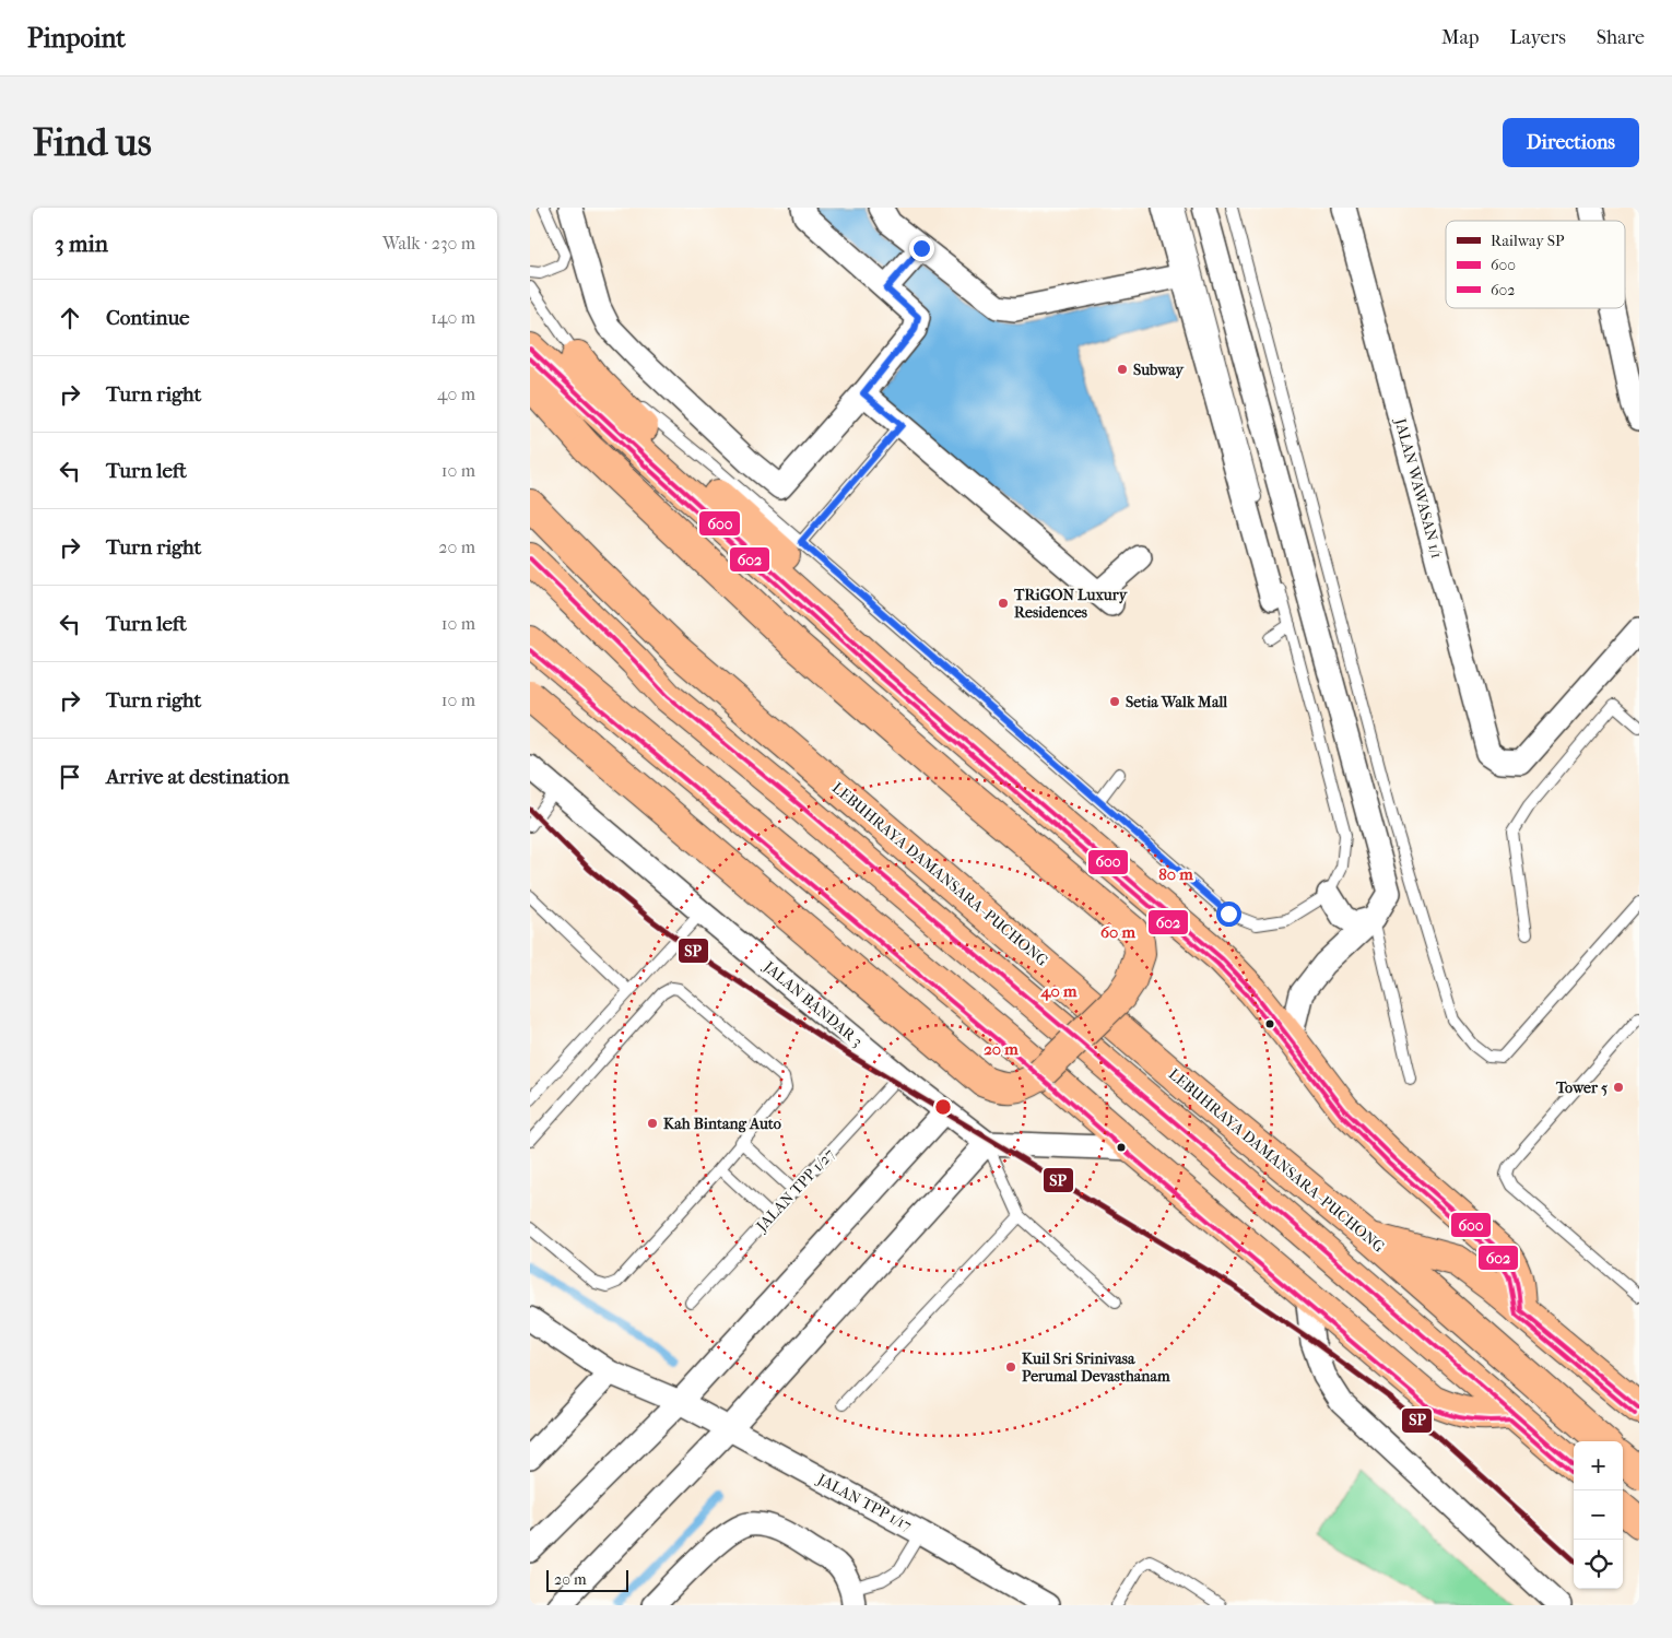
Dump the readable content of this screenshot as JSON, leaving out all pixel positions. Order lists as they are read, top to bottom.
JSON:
{
  "streets": {
    "highway": ["LEBUHRAYA DAMANSARA–PUCHONG"],
    "street": ["JALAN WAWASAN 1/1", "JALAN BANDAR 3", "JALAN TPP 1/17"],
    "lane": ["JALAN TPP 1/27"]
  },
  "crossings": [
    ["JALAN BANDAR 3", "JALAN TPP 1/27"]
  ],
  "places": [
    "Subway",
    "TRiGON Luxury Residences",
    "Setia Walk Mall",
    "Tower 5",
    "Kah Bintang Auto",
    "Kuil Sri Srinivasa Perumal Devasthanam"
  ],
  "lines": ["transit line 600", "transit line 602", "rail line SP"],
  "legend": ["Railway SP", "600", "602"],
  "scale_bar": "20 m",
  "page": {
    "header": "Pinpoint",
    "nav": ["Map", "Layers", "Share"],
    "buttons": "Directions",
    "title": "Find us",
    "heading": ["3 min", "Walk · 230 m"],
    "list": [
      ["Continue", "140 m"],
      ["Turn right", "40 m"],
      ["Turn left", "10 m"],
      ["Turn right", "20 m"],
      ["Turn left", "10 m"],
      ["Turn right", "10 m"],
      "Arrive at destination"
    ],
    "map_buttons": ["+", "−"],
    "scale": "20 m"
  },
  "rings": [
    "80 m",
    "60 m",
    "40 m",
    "20 m"
  ]
}
